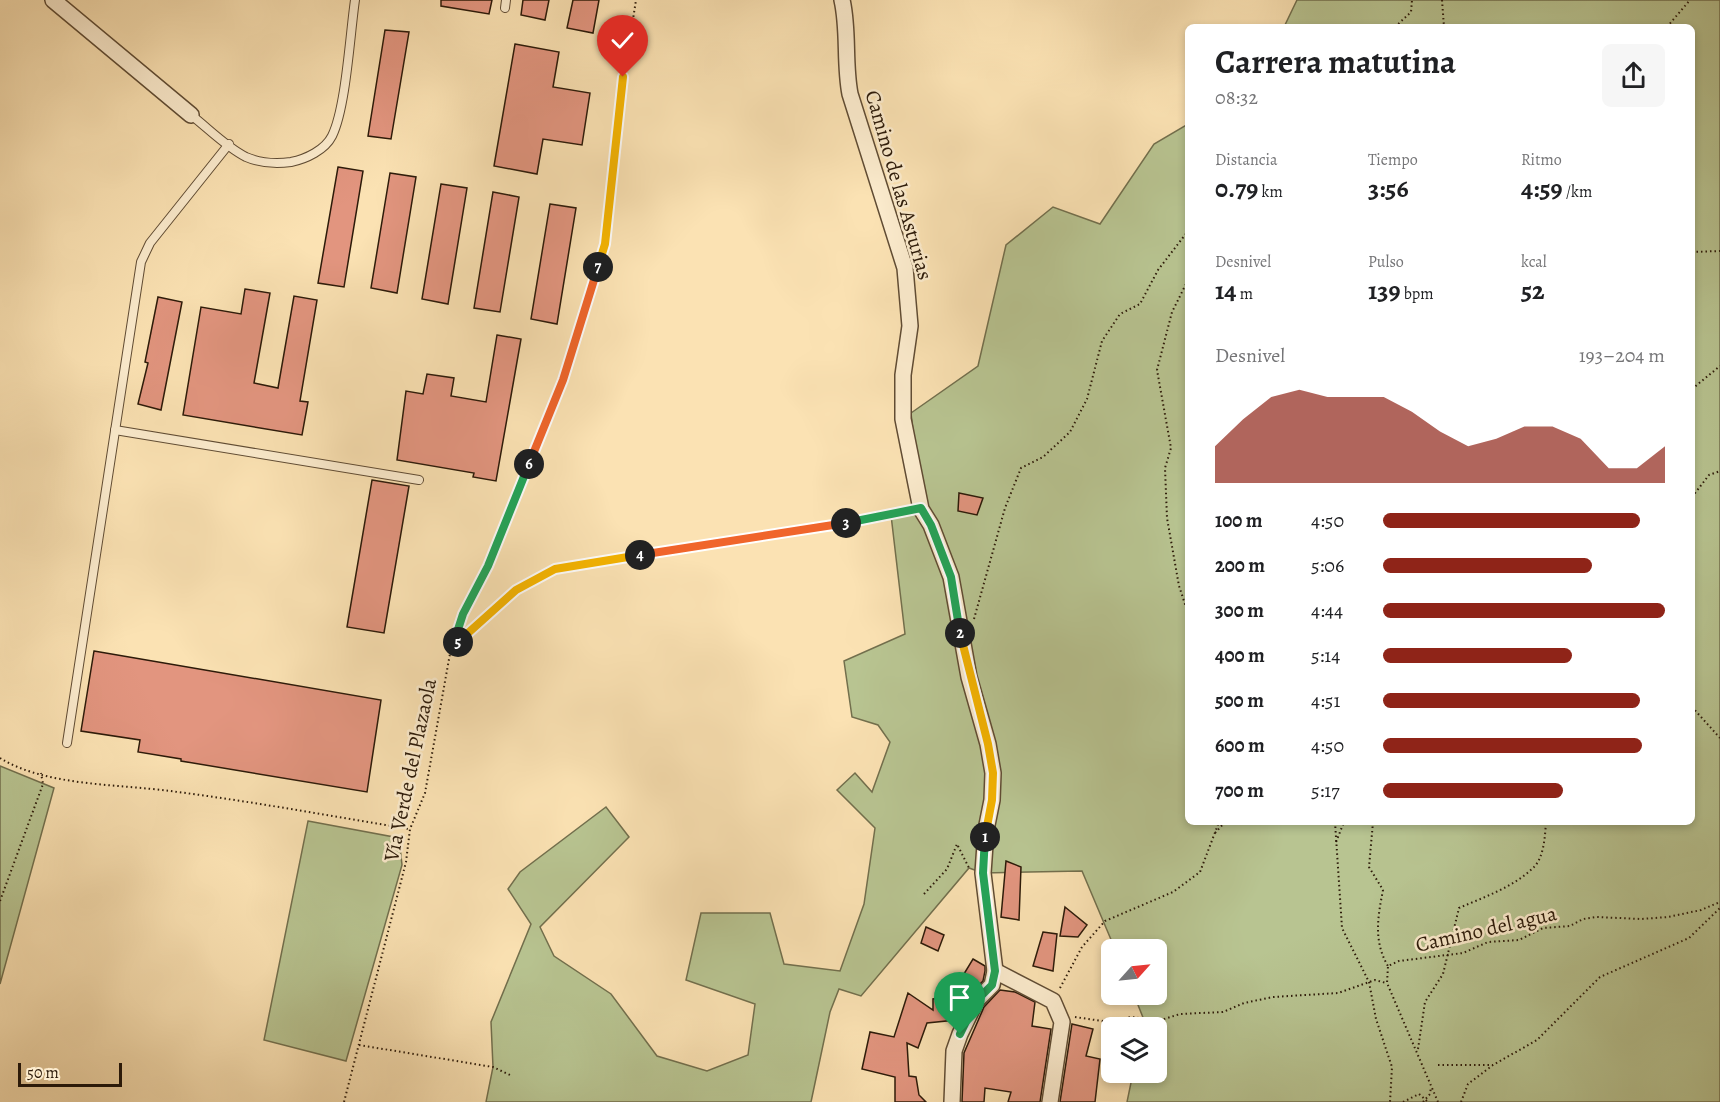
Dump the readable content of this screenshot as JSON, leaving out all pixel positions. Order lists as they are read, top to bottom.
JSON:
{
  "streets": {
    "street": ["Camino de las Asturias"],
    "path": ["Vía Verde del Plazaola", "Camino del agua"]
  },
  "scale_bar": "50 m",
  "north": "top right",
  "page": {
    "heading": ["Carrera matutina", "08:32"],
    "stats": [
      ["Distancia", "0.79 km"],
      ["Tiempo", "3:56"],
      ["Ritmo", "4:59 /km"],
      ["Desnivel", "14 m"],
      ["Pulso", "139 bpm"],
      ["kcal", "52"]
    ],
    "pins": [
      "7",
      "6",
      "3",
      "4",
      "2",
      "5",
      "1"
    ],
    "chart": ["Desnivel", "193–204 m"],
    "list": [
      {
        "name": "100 m",
        "note": "4:50"
      },
      {
        "name": "200 m",
        "note": "5:06"
      },
      {
        "name": "300 m",
        "note": "4:44"
      },
      {
        "name": "400 m",
        "note": "5:14"
      },
      {
        "name": "500 m",
        "note": "4:51"
      },
      {
        "name": "600 m",
        "note": "4:50"
      },
      {
        "name": "700 m",
        "note": "5:17"
      }
    ],
    "scale": "50 m"
  }
}
